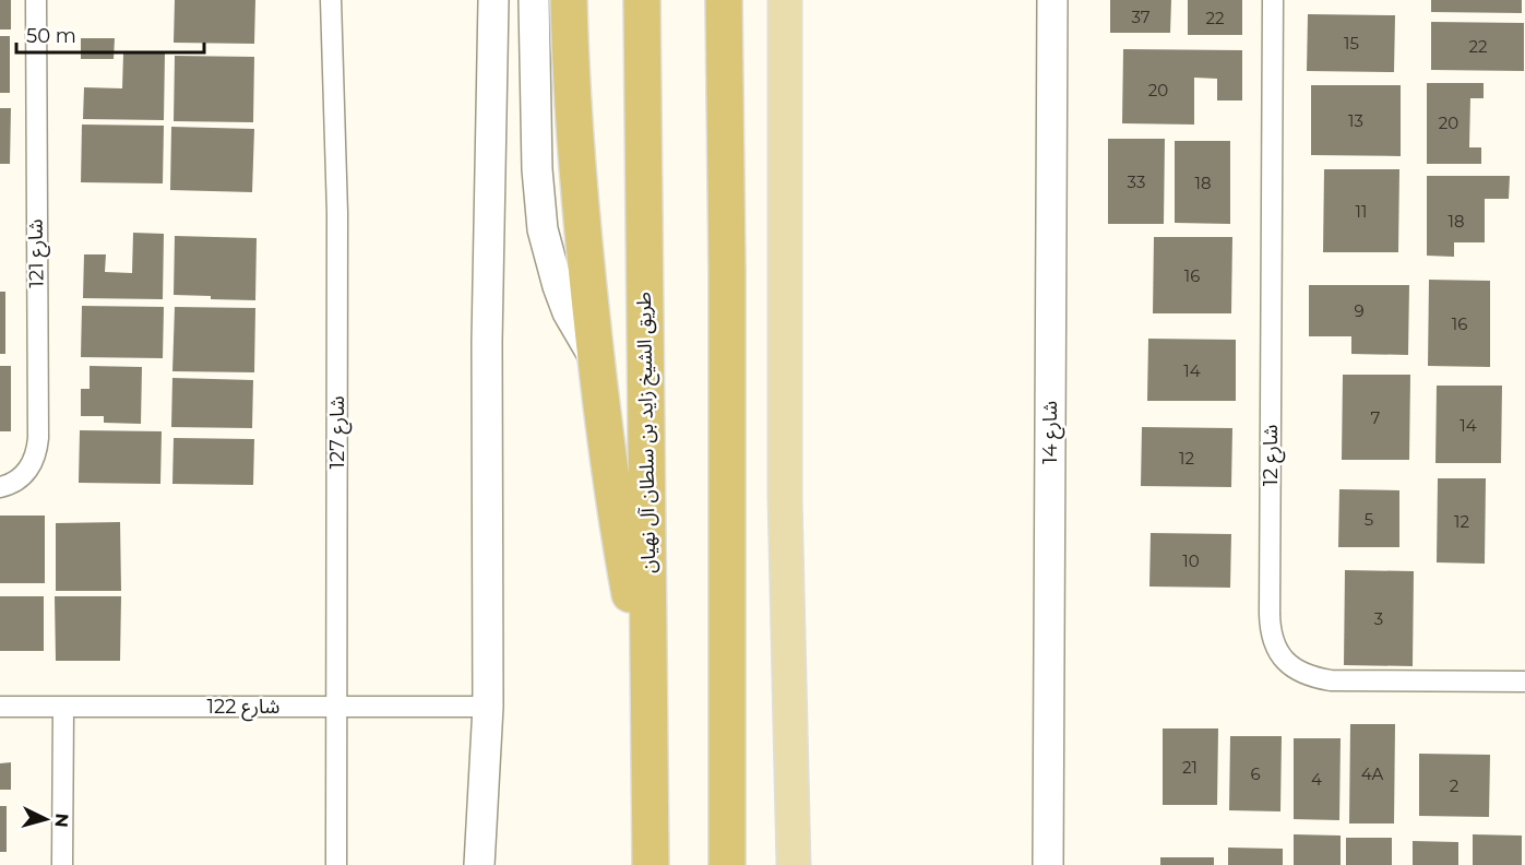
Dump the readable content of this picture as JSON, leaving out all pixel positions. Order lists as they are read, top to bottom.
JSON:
{
  "streets": {
    "highway": ["طريق الشيخ زايد بن سلطان آل نهيان"],
    "street": [
      "شارع 121",
      "شارع 127",
      "شارع 14",
      "شارع 12",
      "شارع 122"
    ]
  },
  "crossings": [
    ["شارع 127", "شارع 122"]
  ],
  "house_numbers": [
    "37",
    "22",
    "15",
    "22",
    "20",
    "13",
    "20",
    "33",
    "18",
    "11",
    "18",
    "16",
    "9",
    "16",
    "14",
    "7",
    "14",
    "12",
    "5",
    "12",
    "10",
    "3",
    "21",
    "6",
    "4A",
    "4",
    "2"
  ],
  "scale_bar": "50 m",
  "north": "right"
}
